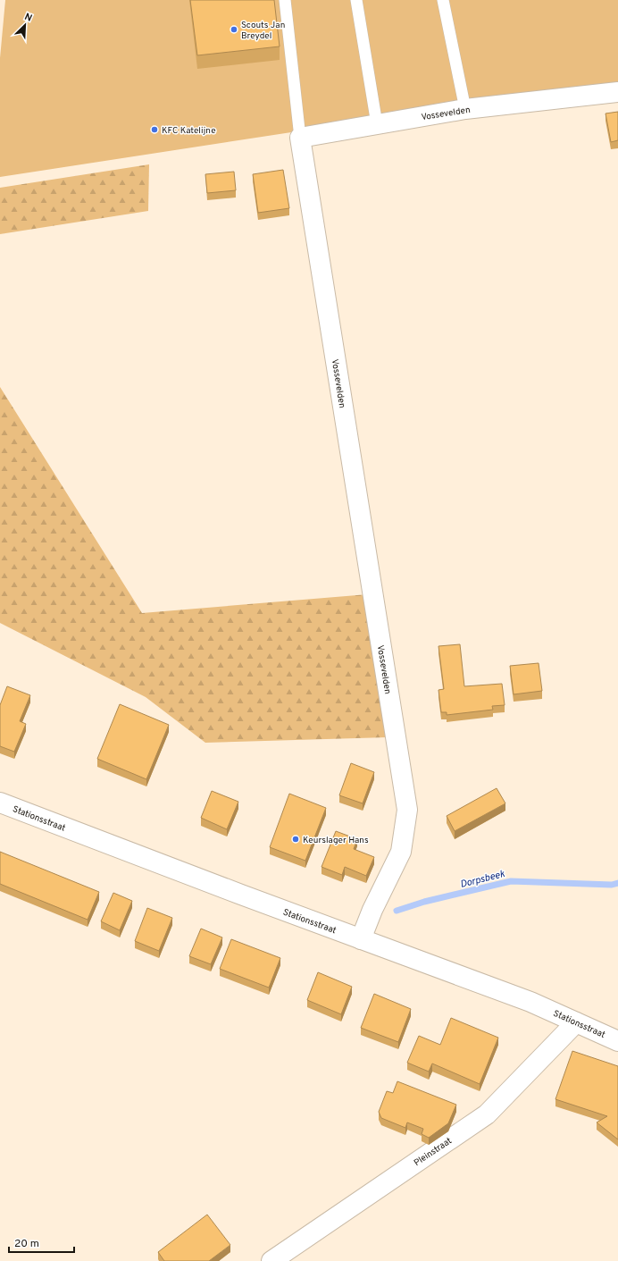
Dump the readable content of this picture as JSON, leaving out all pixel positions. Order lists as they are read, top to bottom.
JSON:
{
  "streets": {
    "street": ["Vossevelden", "Stationsstraat", "Pleinstraat"]
  },
  "crossings": [
    ["Vossevelden", "Stationsstraat"],
    ["Stationsstraat", "Pleinstraat"]
  ],
  "water": ["Dorpsbeek"],
  "places": ["Scouts Jan Breydel", "KFC Katelijne", "Keurslager Hans"],
  "scale_bar": "20 m",
  "north": "top right"
}
